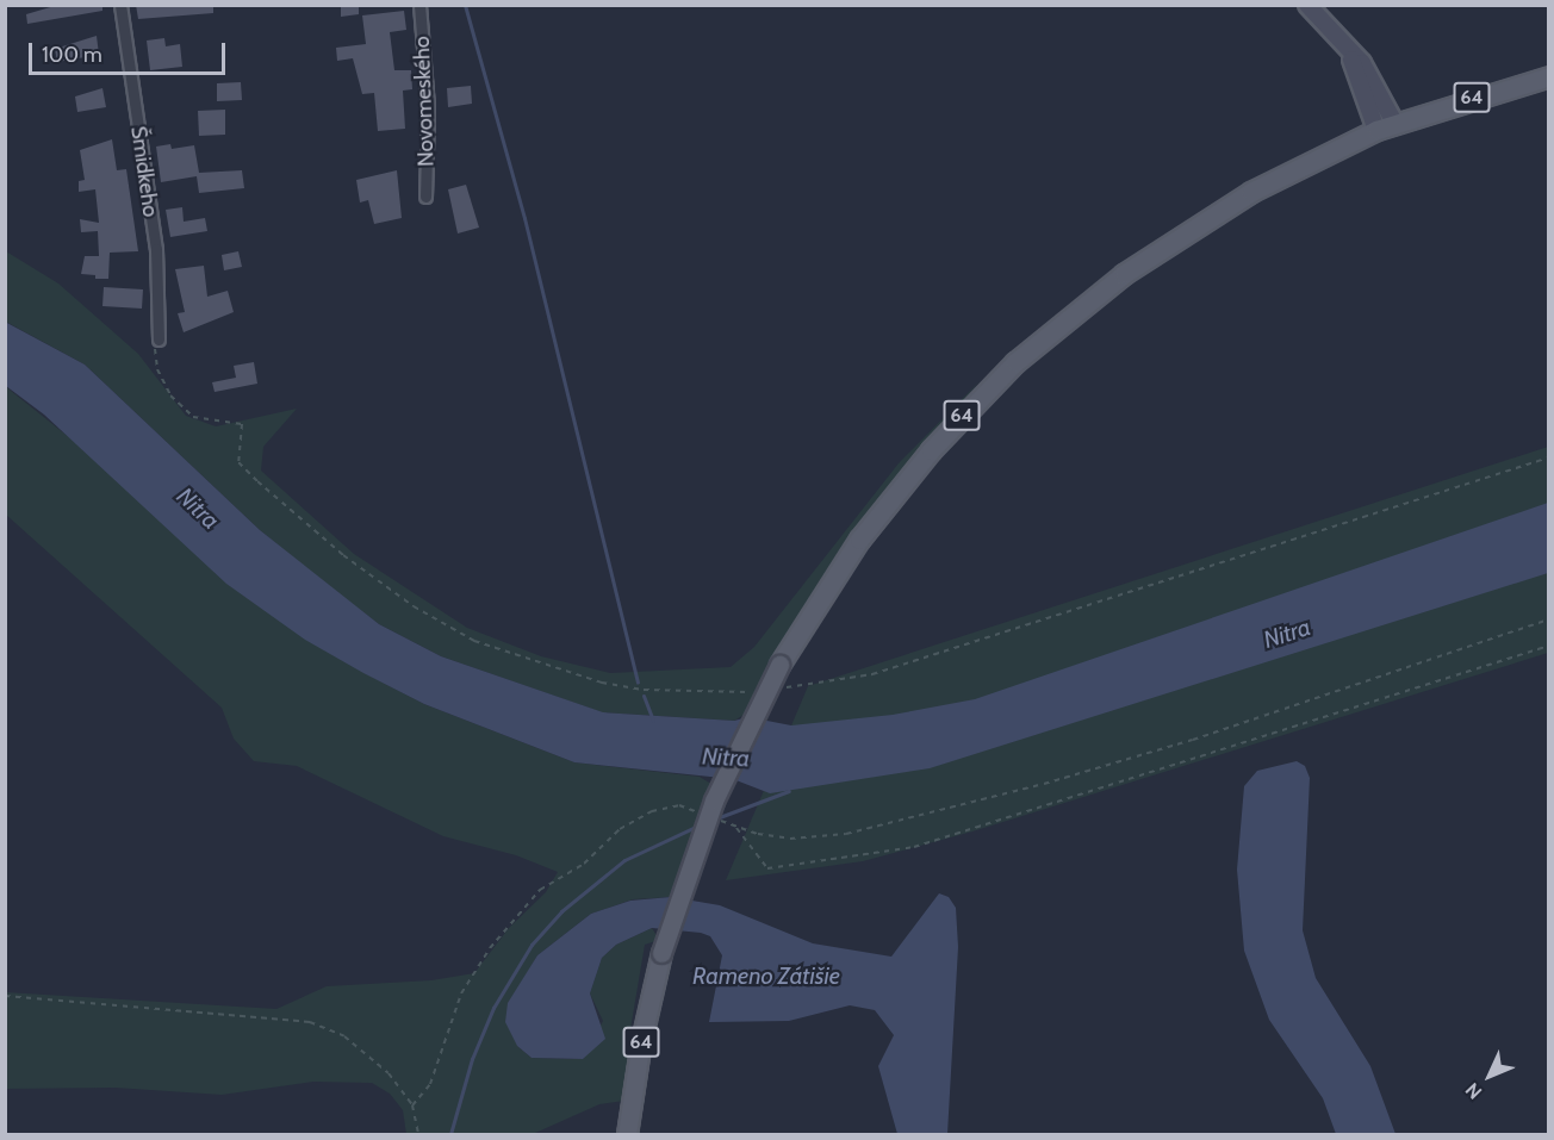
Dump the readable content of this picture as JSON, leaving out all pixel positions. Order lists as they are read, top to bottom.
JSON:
{
  "streets": {
    "main road": ["64"],
    "street": ["Novomeského", "Šmidkeho"]
  },
  "water": ["Nitra", "Rameno Zátišie"],
  "scale_bar": "100 m",
  "north": "bottom left"
}
